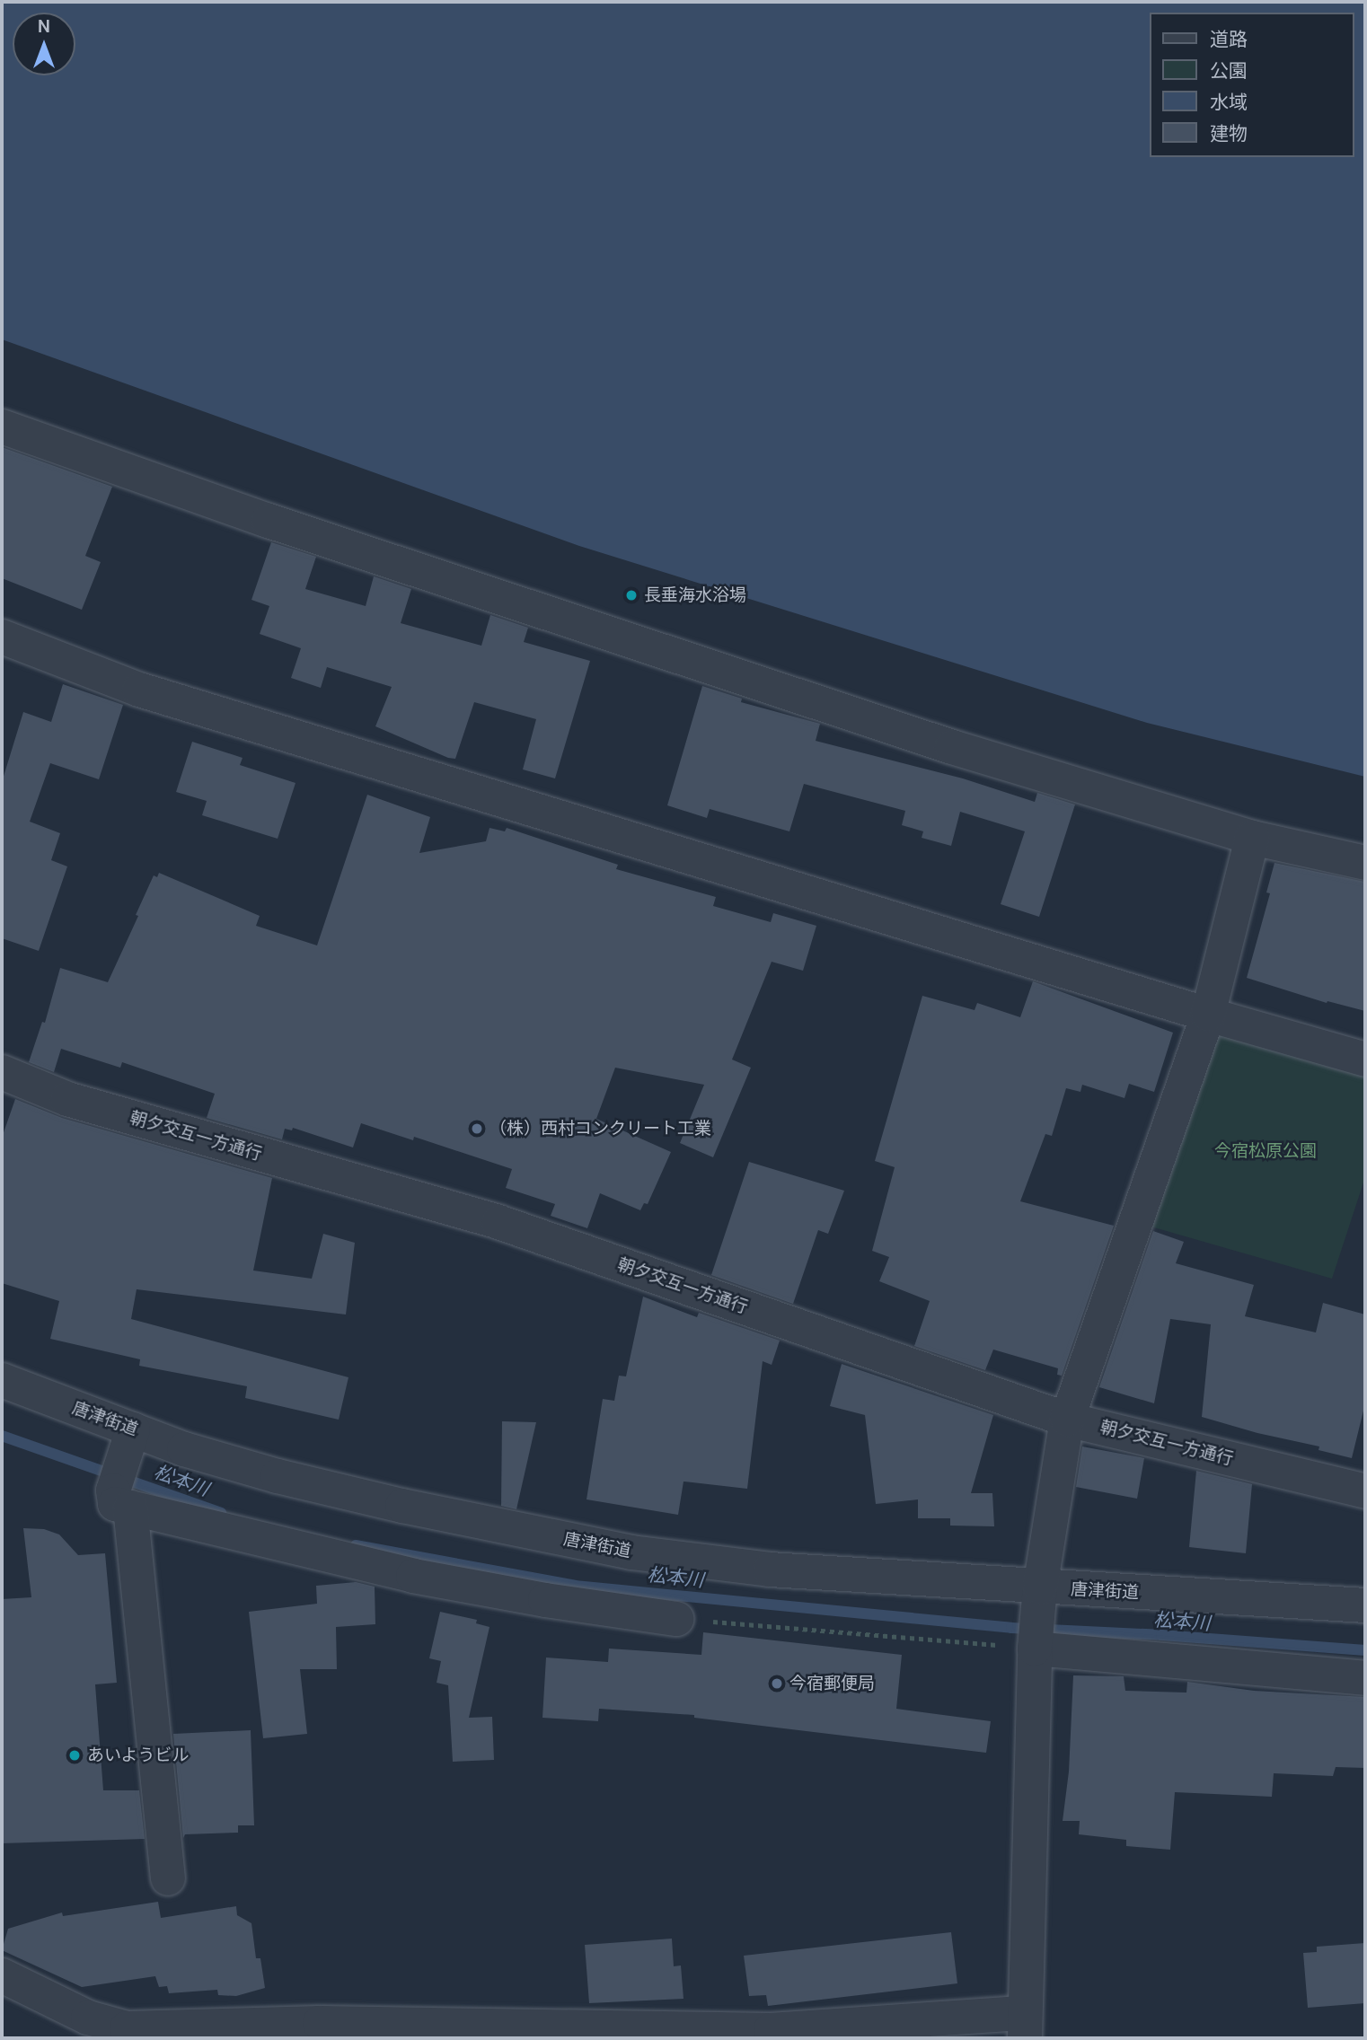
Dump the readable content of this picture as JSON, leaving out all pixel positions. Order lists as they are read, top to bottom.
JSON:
{
  "streets": {
    "street": ["朝夕交互一方通行", "唐津街道"]
  },
  "water": ["松本川"],
  "parks": ["今宿松原公園"],
  "places": [
    "長垂海水浴場",
    "（株）西村コンクリート工業",
    "今宿郵便局",
    "あいようビル"
  ],
  "legend": [
    "道路",
    "公園",
    "水域",
    "建物"
  ],
  "north": "top"
}
